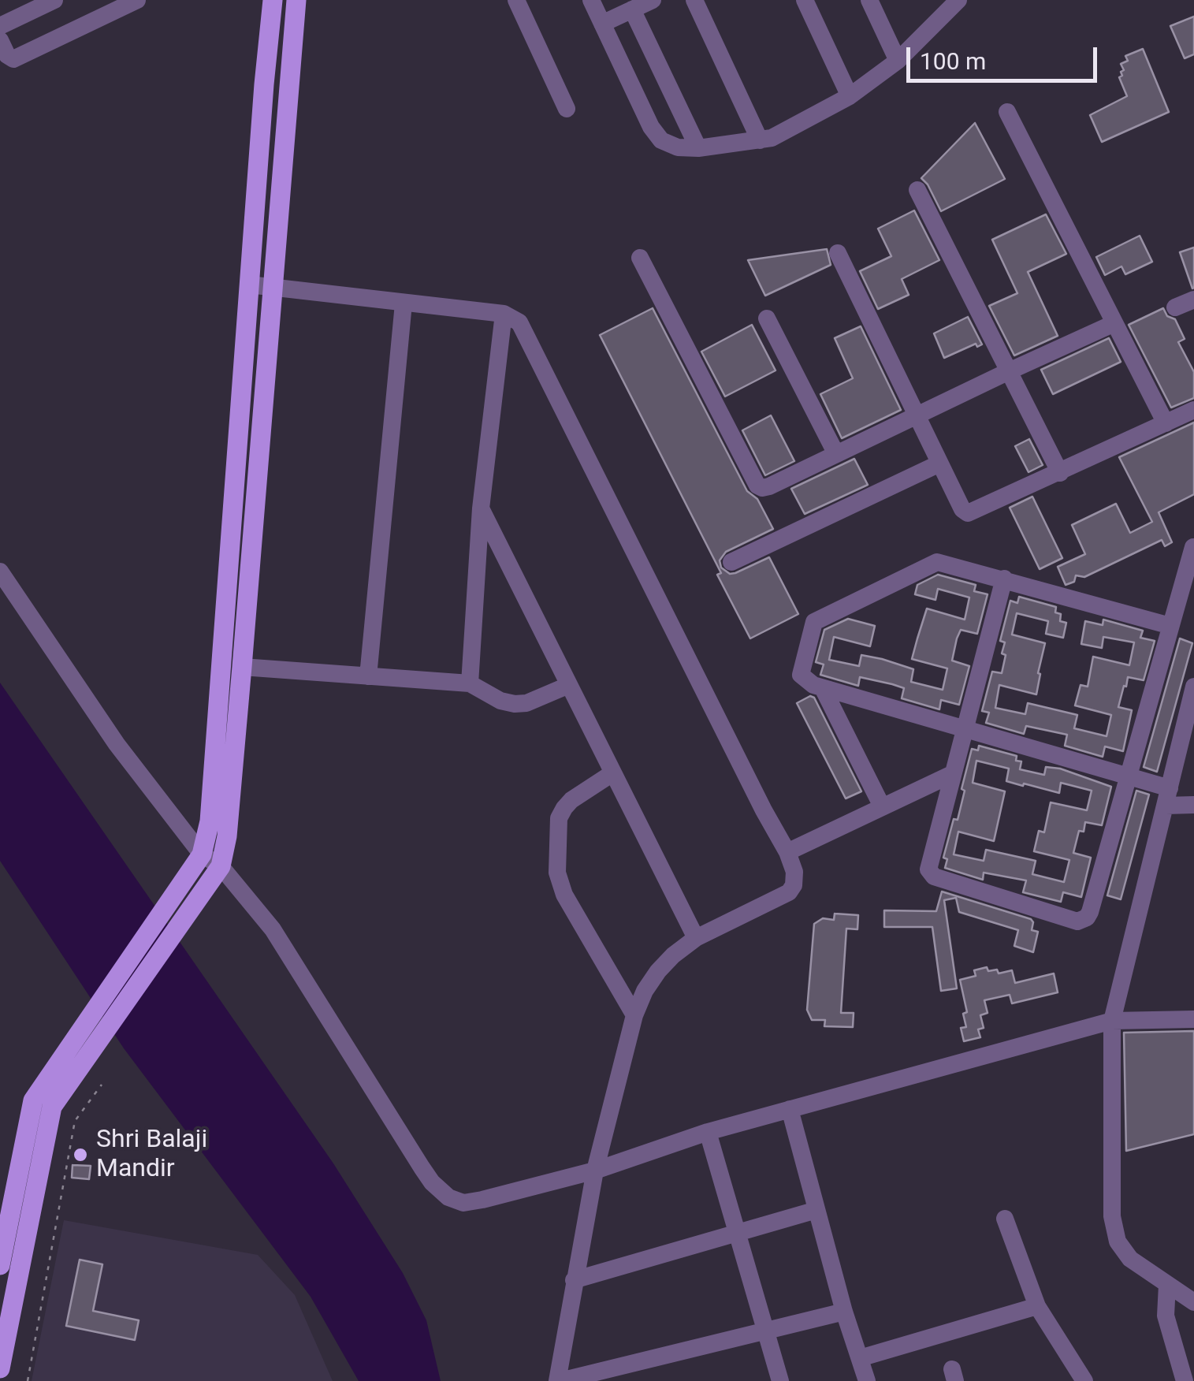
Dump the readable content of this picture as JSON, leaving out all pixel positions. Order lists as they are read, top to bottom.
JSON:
{
  "places": ["Shri Balaji Mandir"],
  "scale_bar": "100 m"
}
